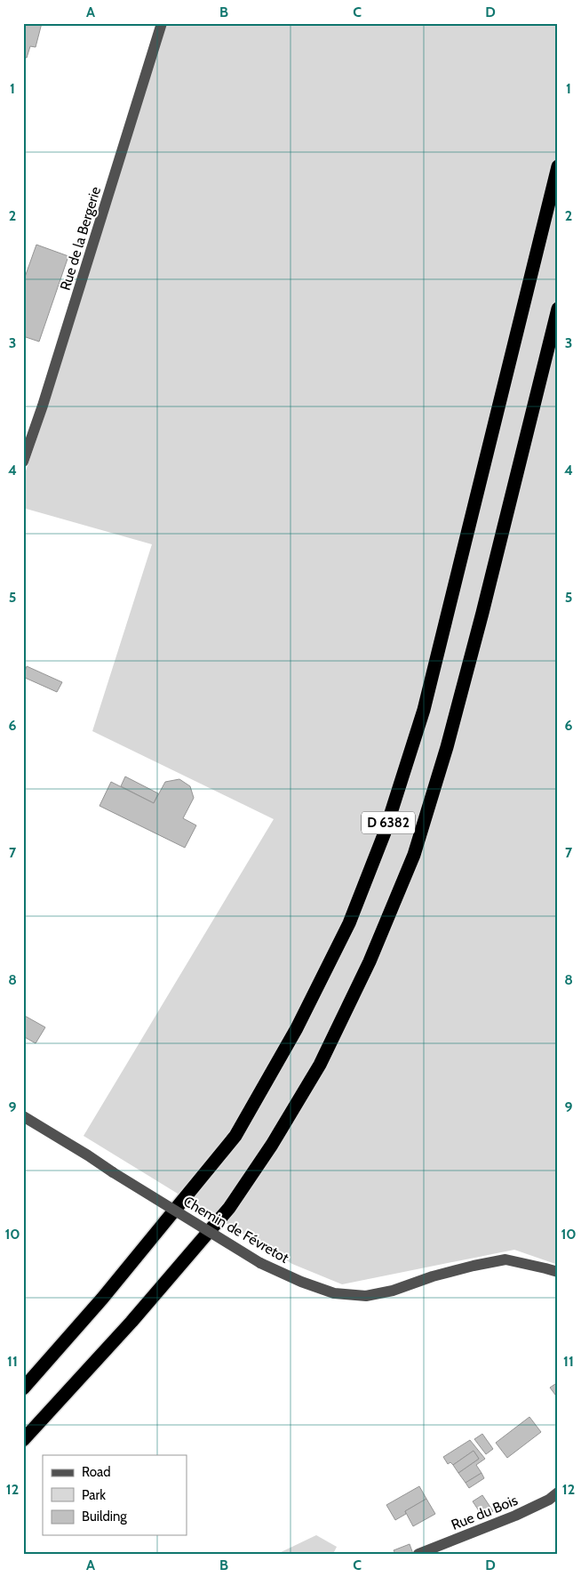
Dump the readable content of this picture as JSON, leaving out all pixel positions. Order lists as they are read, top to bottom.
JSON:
{
  "streets": {
    "highway": ["D 6382"],
    "street": ["Rue de la Bergerie", "Chemin de Févretot", "Rue du Bois"]
  },
  "legend": ["Road", "Park", "Building"],
  "grid": {
    "columns": [
      "A",
      "B",
      "C",
      "D"
    ],
    "rows": [
      "1",
      "2",
      "3",
      "4",
      "5",
      "6",
      "7",
      "8",
      "9",
      "10",
      "11",
      "12"
    ]
  }
}
